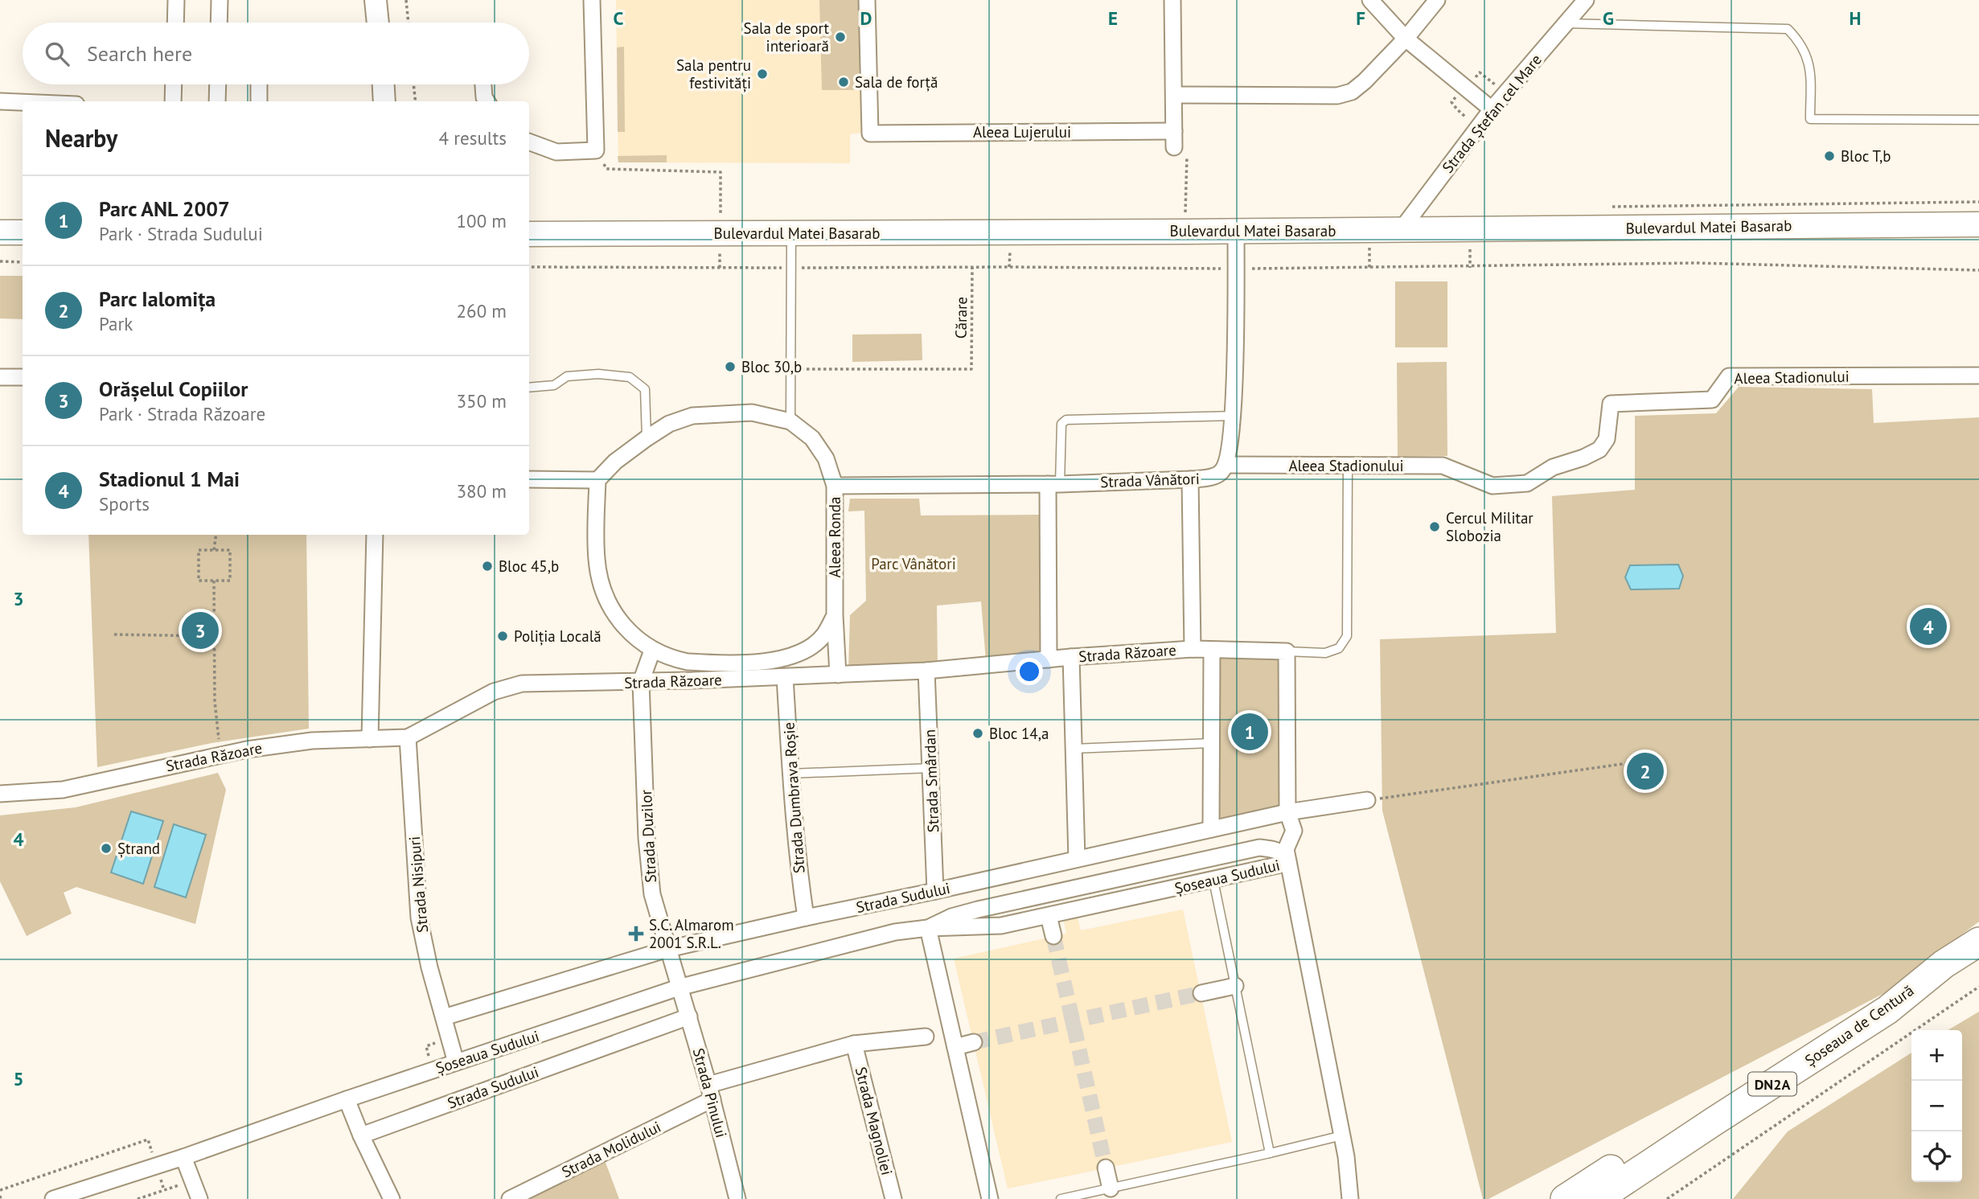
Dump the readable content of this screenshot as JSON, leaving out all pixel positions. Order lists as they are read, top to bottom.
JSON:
{
  "streets": {
    "highway": ["Șoseaua de Centură", "DN2A"],
    "main road": ["Bulevardul Matei Basarab"],
    "street": [
      "Strada Ștefan cel Mare",
      "Aleea Lujerului",
      "Aleea Stadionului",
      "Strada Vânători",
      "Aleea Ronda",
      "Strada Răzoare",
      "Strada Smârdan",
      "Strada Dumbrava Roșie",
      "Strada Duzilor",
      "Șoseaua Sudului",
      "Strada Nisipuri",
      "Strada Sudului",
      "Strada Pinului",
      "Strada Magnoliei",
      "Strada Molidului"
    ],
    "path": ["Cărare"]
  },
  "crossings": [
    ["Strada Ștefan cel Mare", "Bulevardul Matei Basarab"],
    ["Aleea Stadionului", "Strada Vânători"],
    ["Strada Vânători", "Aleea Ronda"],
    ["Strada Vânători", "Strada Răzoare"],
    ["Aleea Ronda", "Strada Răzoare"],
    ["Strada Răzoare", "Strada Smârdan"],
    ["Strada Răzoare", "Strada Dumbrava Roșie"],
    ["Strada Răzoare", "Strada Duzilor"],
    ["Strada Răzoare", "Strada Nisipuri"],
    ["Strada Smârdan", "Strada Sudului"],
    ["Strada Dumbrava Roșie", "Strada Sudului"],
    ["Strada Duzilor", "Șoseaua Sudului"],
    ["Strada Duzilor", "Strada Sudului"],
    ["Strada Duzilor", "Strada Pinului"],
    ["Șoseaua Sudului", "Strada Nisipuri"],
    ["Șoseaua Sudului", "Strada Pinului"],
    ["Strada Nisipuri", "Strada Sudului"],
    ["Strada Sudului", "Strada Pinului"],
    ["Strada Pinului", "Strada Molidului"],
    ["Strada Magnoliei", "Strada Molidului"]
  ],
  "parks": ["Parc Vânători"],
  "places": {
    "other": [
      "Sala de sport interioară",
      "Sala pentru festivități",
      "Sala de forță",
      "Bloc T,b",
      "Bloc 30,b",
      "Cercul Militar Slobozia",
      "Bloc 45,b",
      "Poliția Locală",
      "Bloc 14,a",
      "Ștrand"
    ],
    "health": ["S.C. Almarom 2001 S.R.L."]
  },
  "page": {
    "search": "Search here",
    "heading": ["Nearby", "4 results"],
    "list": [
      {
        "mark": "1",
        "name": "Parc ANL 2007",
        "note": "Park · Strada Sudului",
        "value": "100 m"
      },
      {
        "mark": "2",
        "name": "Parc Ialomița",
        "note": "Park",
        "value": "260 m"
      },
      {
        "mark": "3",
        "name": "Orășelul Copiilor",
        "note": "Park · Strada Răzoare",
        "value": "350 m"
      },
      {
        "mark": "4",
        "name": "Stadionul 1 Mai",
        "note": "Sports",
        "value": "380 m"
      }
    ],
    "pins": [
      "4",
      "3",
      "1",
      "2"
    ],
    "map_buttons": ["+", "−"]
  },
  "grid": {
    "columns": [
      "C",
      "D",
      "E",
      "F",
      "G",
      "H"
    ],
    "rows": ["3", "4", "5"]
  }
}
